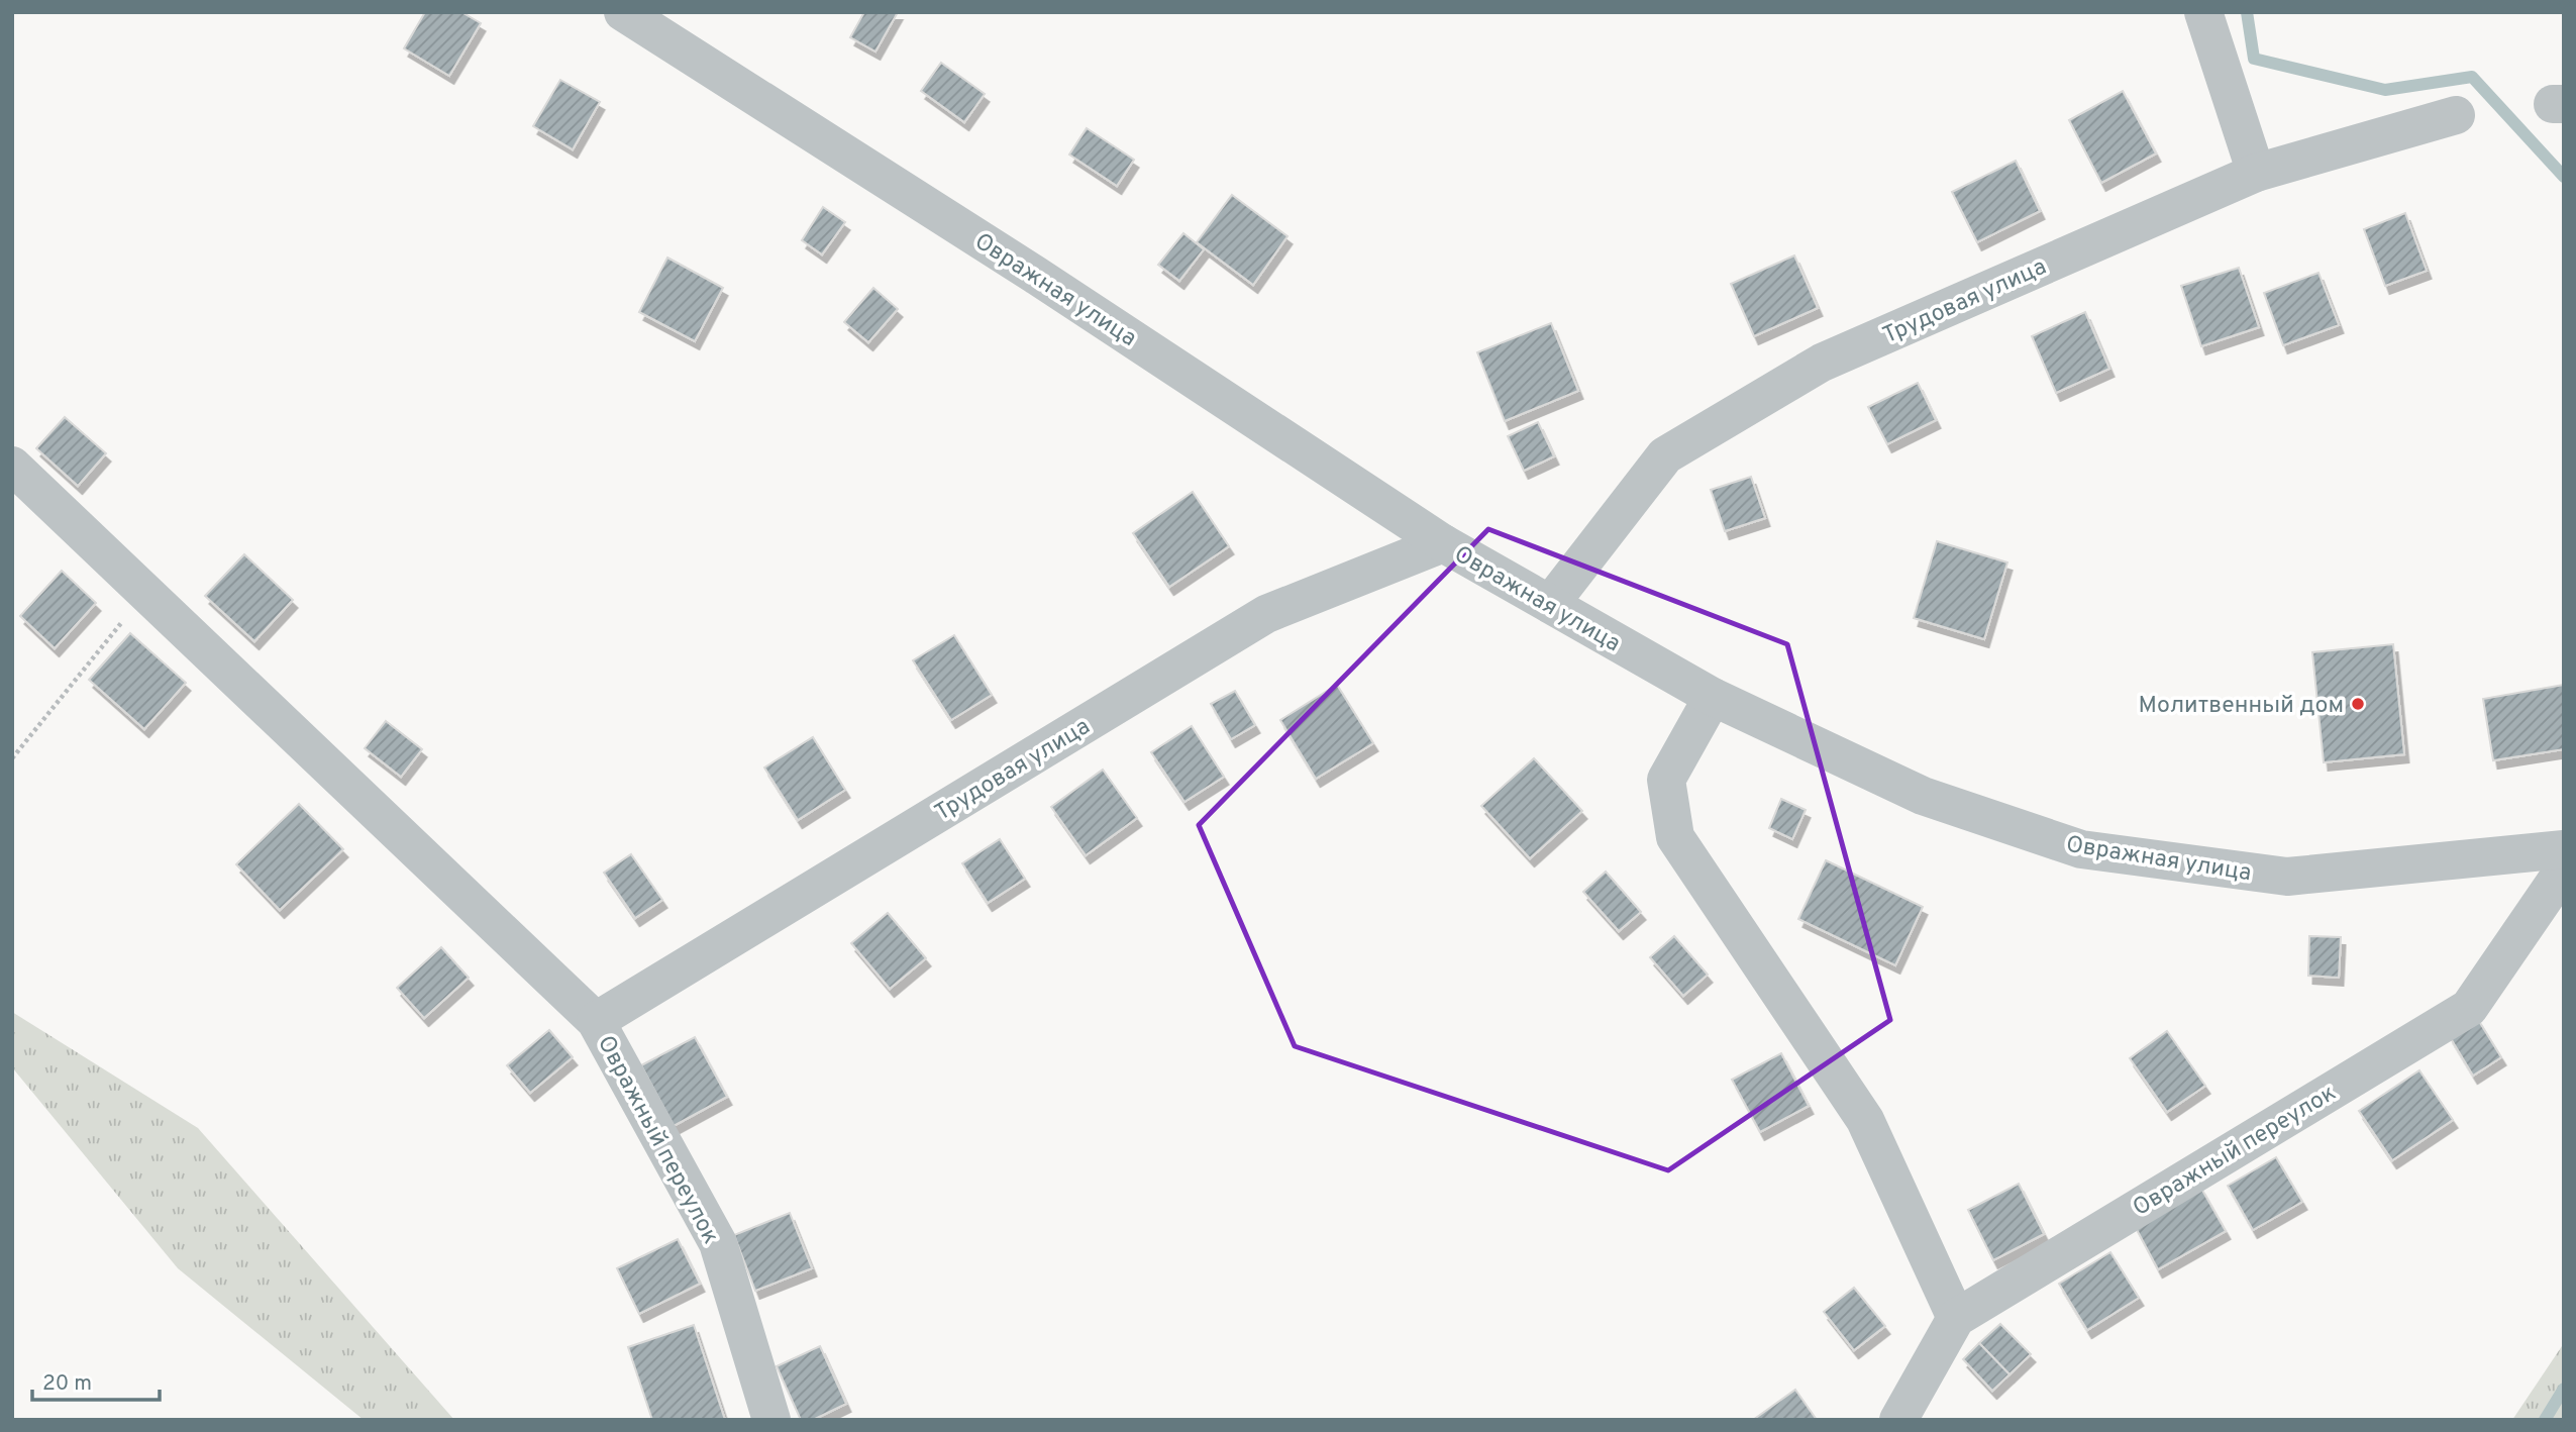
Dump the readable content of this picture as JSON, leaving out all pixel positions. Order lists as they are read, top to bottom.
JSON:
{
  "streets": {
    "street": ["Овражная улица", "Трудовая улица", "Овражный переулок"]
  },
  "crossings": [
    ["Овражная улица", "Трудовая улица"],
    ["Трудовая улица", "Овражный переулок"]
  ],
  "places": ["Молитвенный дом"],
  "scale_bar": "20 m"
}
